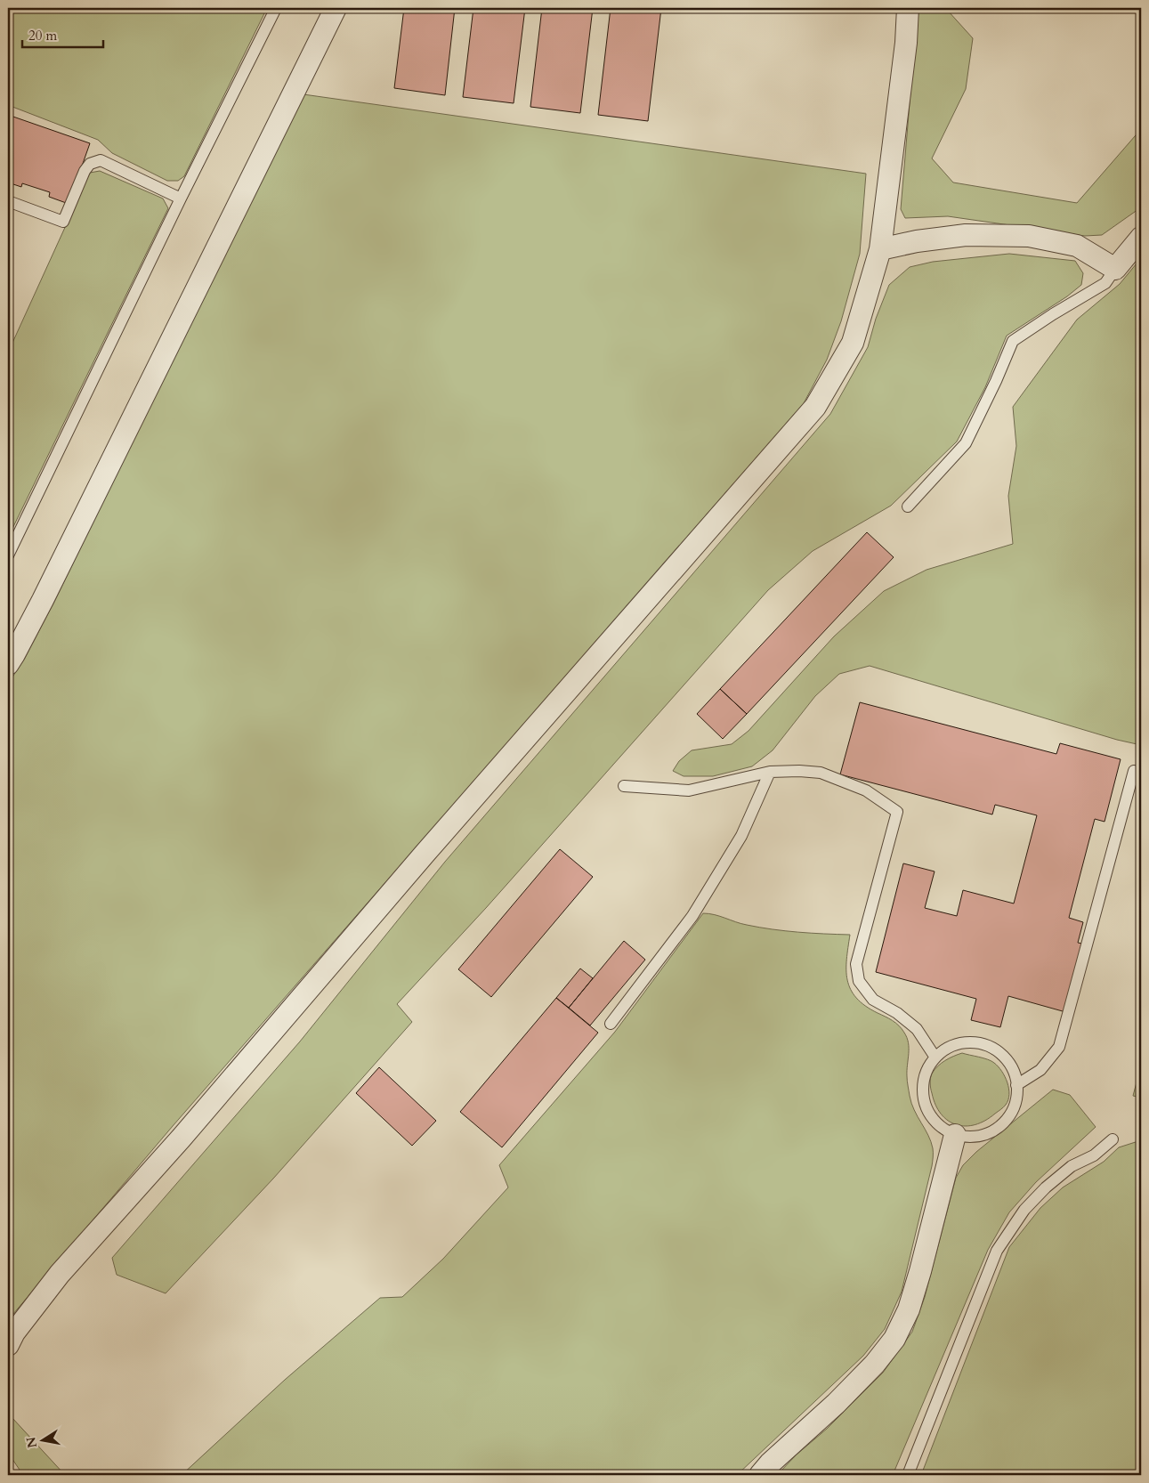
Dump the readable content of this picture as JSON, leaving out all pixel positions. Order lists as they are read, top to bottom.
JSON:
{
  "scale_bar": "20 m",
  "north": "left"
}
